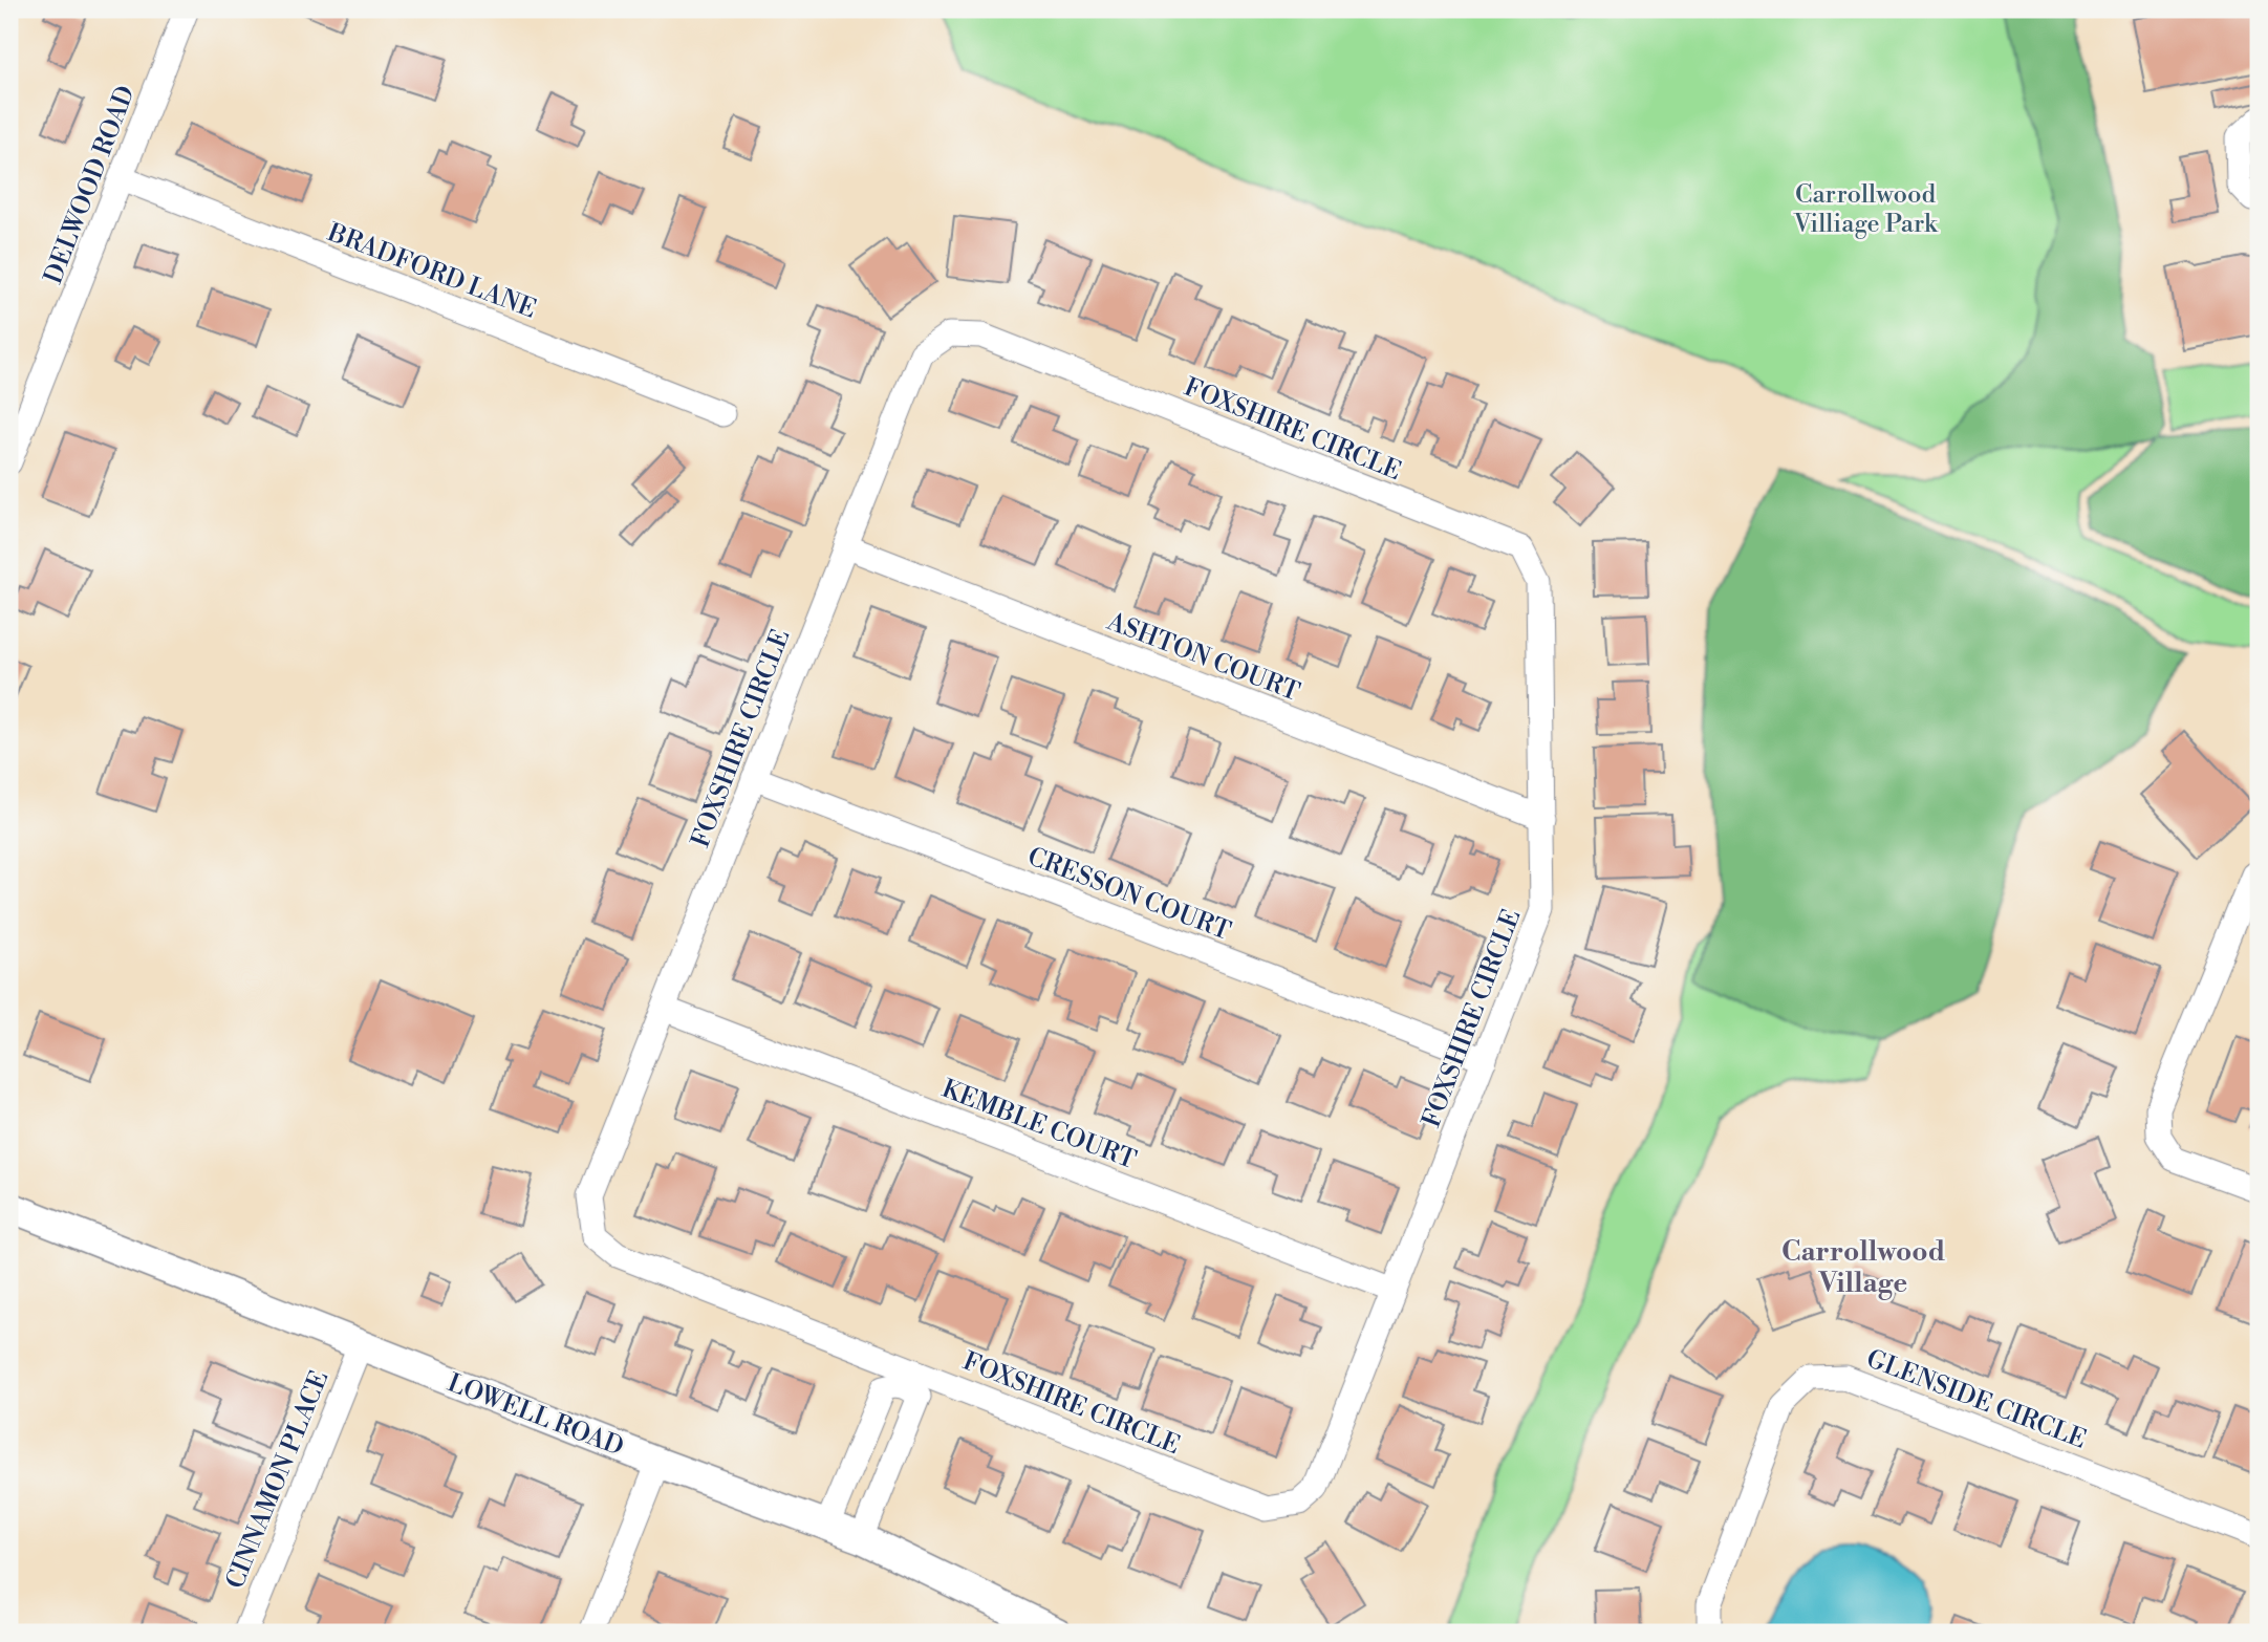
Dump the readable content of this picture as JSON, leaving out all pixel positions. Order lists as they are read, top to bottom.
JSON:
{
  "streets": {
    "street": [
      "DELWOOD ROAD",
      "BRADFORD LANE",
      "FOXSHIRE CIRCLE",
      "ASHTON COURT",
      "CRESSON COURT",
      "KEMBLE COURT",
      "GLENSIDE CIRCLE",
      "LOWELL ROAD",
      "CINNAMON PLACE"
    ]
  },
  "crossings": [
    ["DELWOOD ROAD", "BRADFORD LANE"],
    ["FOXSHIRE CIRCLE", "ASHTON COURT"],
    ["FOXSHIRE CIRCLE", "CRESSON COURT"],
    ["FOXSHIRE CIRCLE", "KEMBLE COURT"],
    ["LOWELL ROAD", "CINNAMON PLACE"]
  ],
  "districts": ["Carrollwood Village"],
  "parks": ["Carrollwood Villiage Park"]
}
